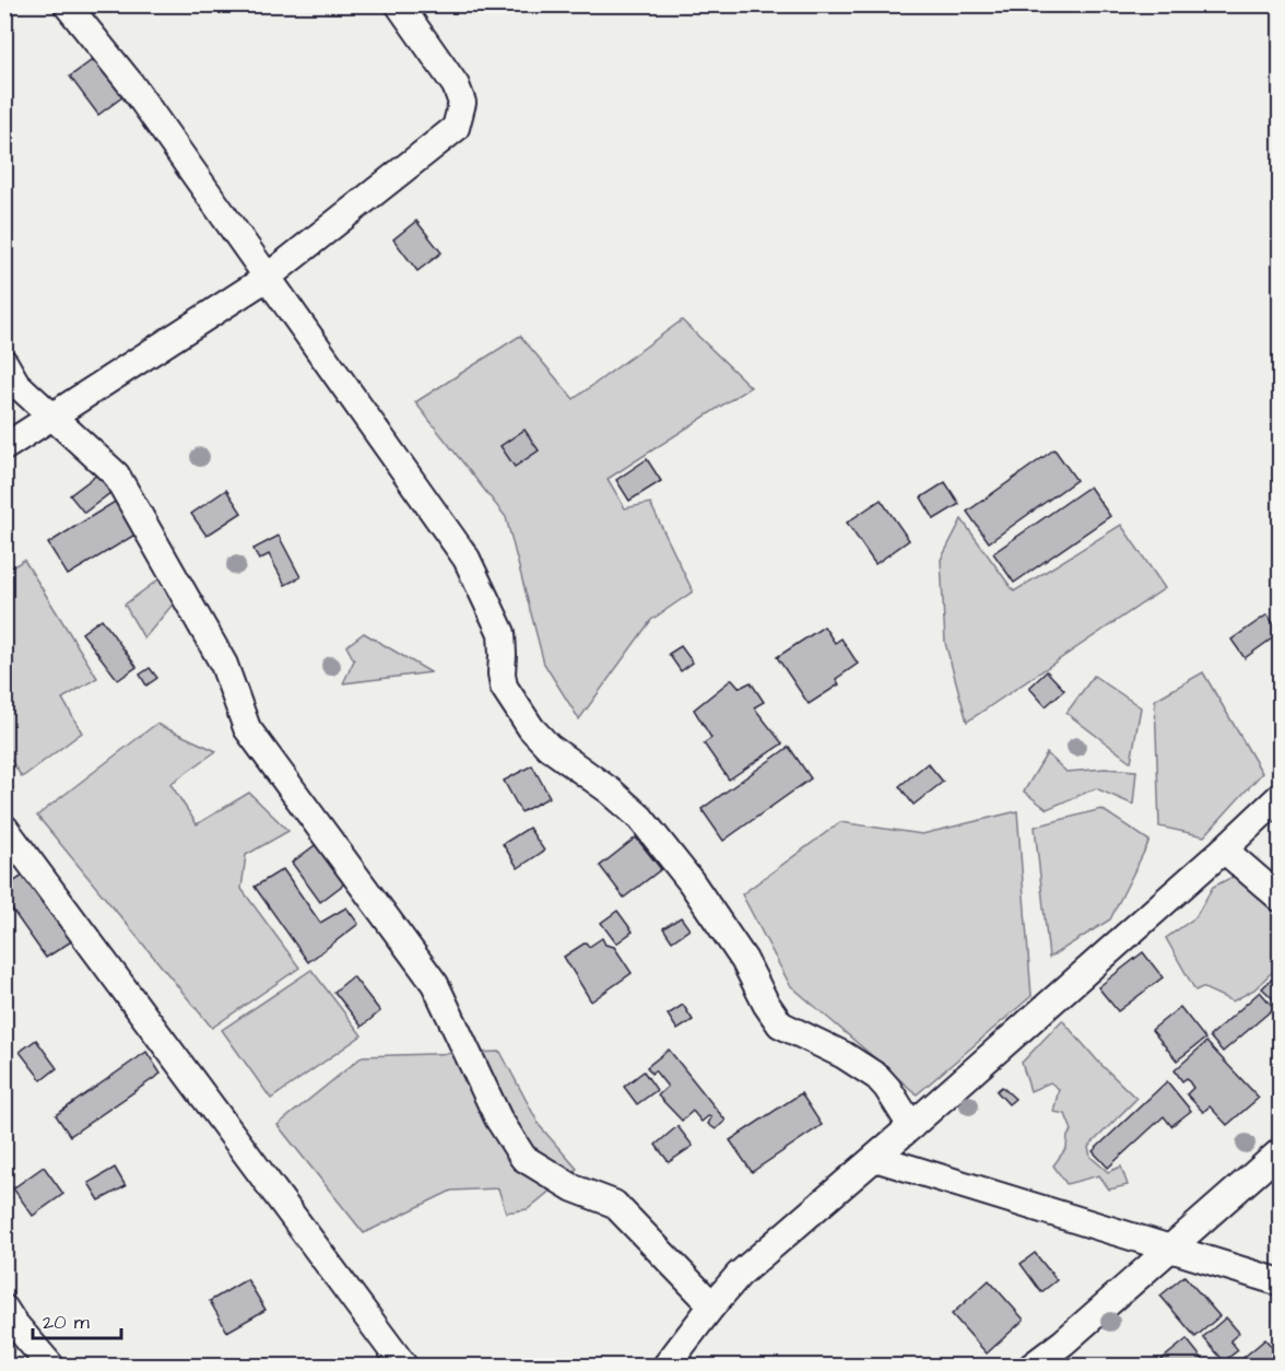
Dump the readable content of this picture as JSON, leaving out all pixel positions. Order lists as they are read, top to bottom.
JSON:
{
  "scale_bar": "20 m"
}
